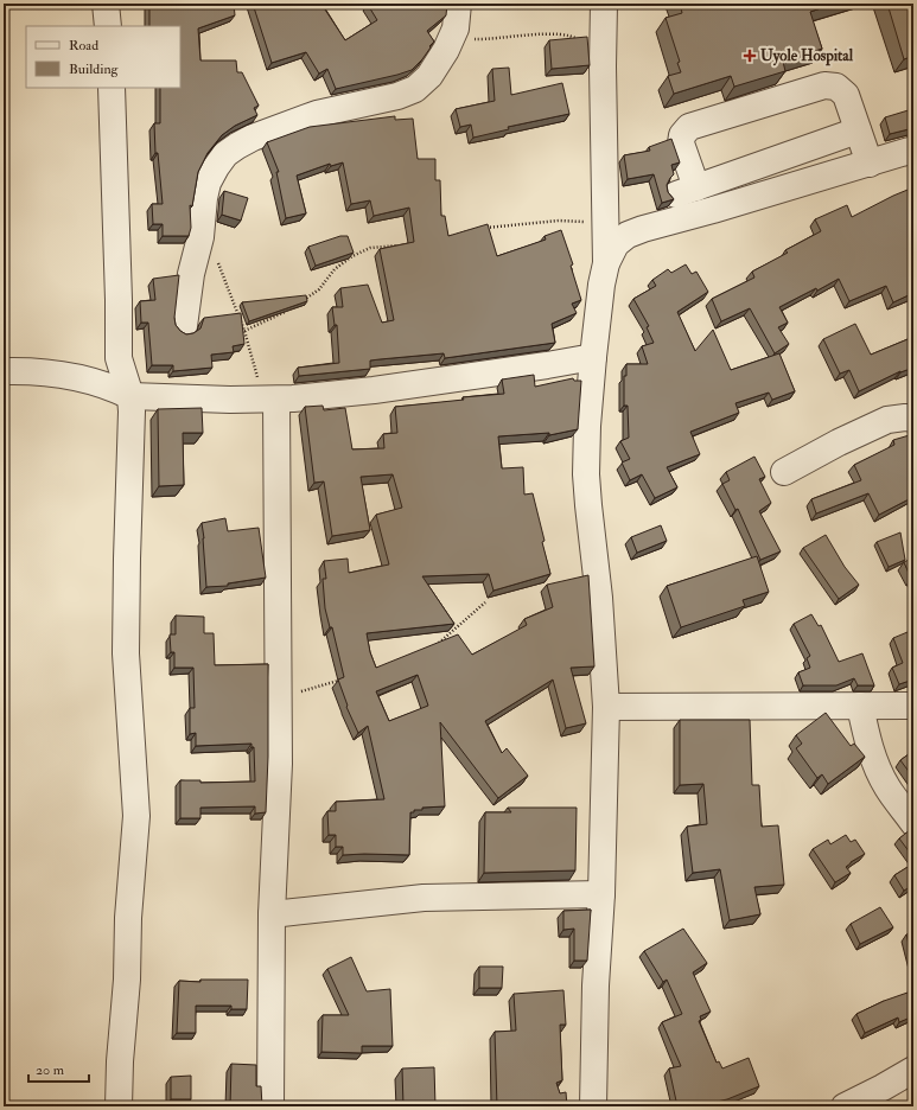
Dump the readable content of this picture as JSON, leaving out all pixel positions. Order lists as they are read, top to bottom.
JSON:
{
  "places": {
    "health": ["Uyole Hospital"]
  },
  "legend": ["Road", "Building"],
  "scale_bar": "20 m"
}
